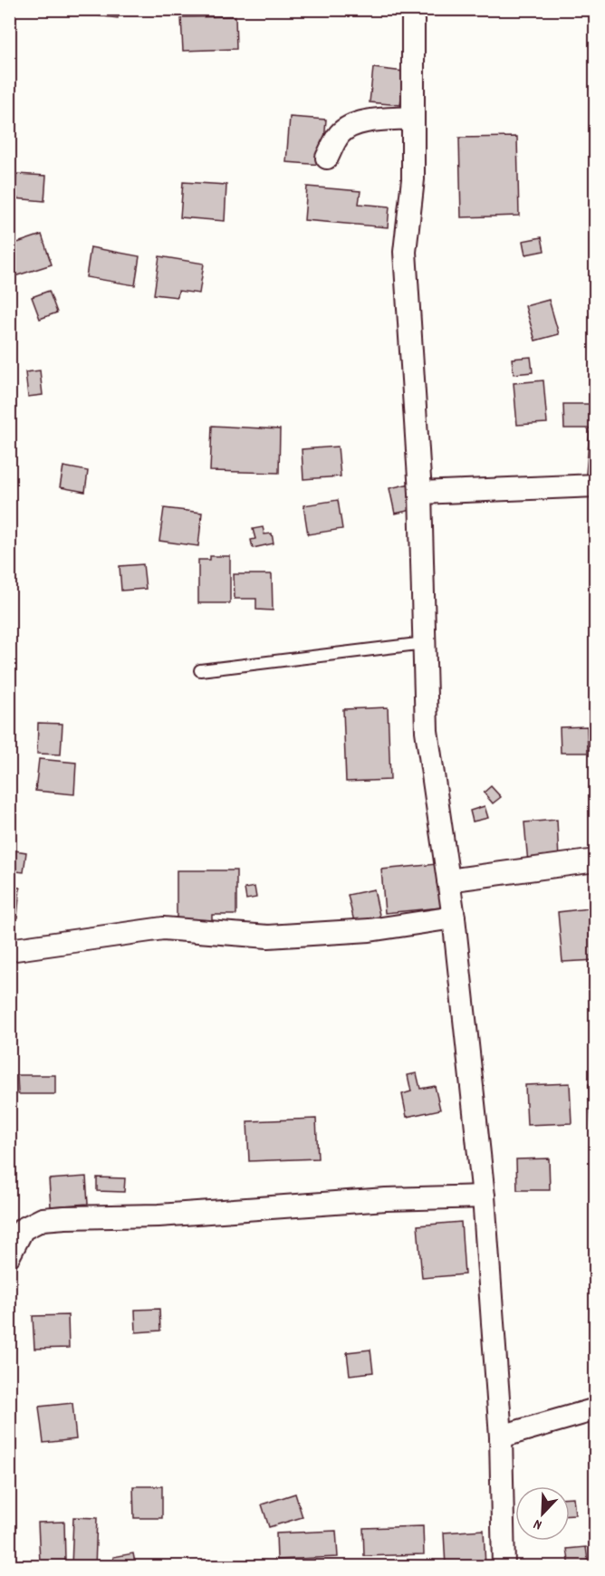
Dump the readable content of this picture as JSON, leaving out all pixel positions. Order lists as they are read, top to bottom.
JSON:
{
  "north": "bottom left"
}
